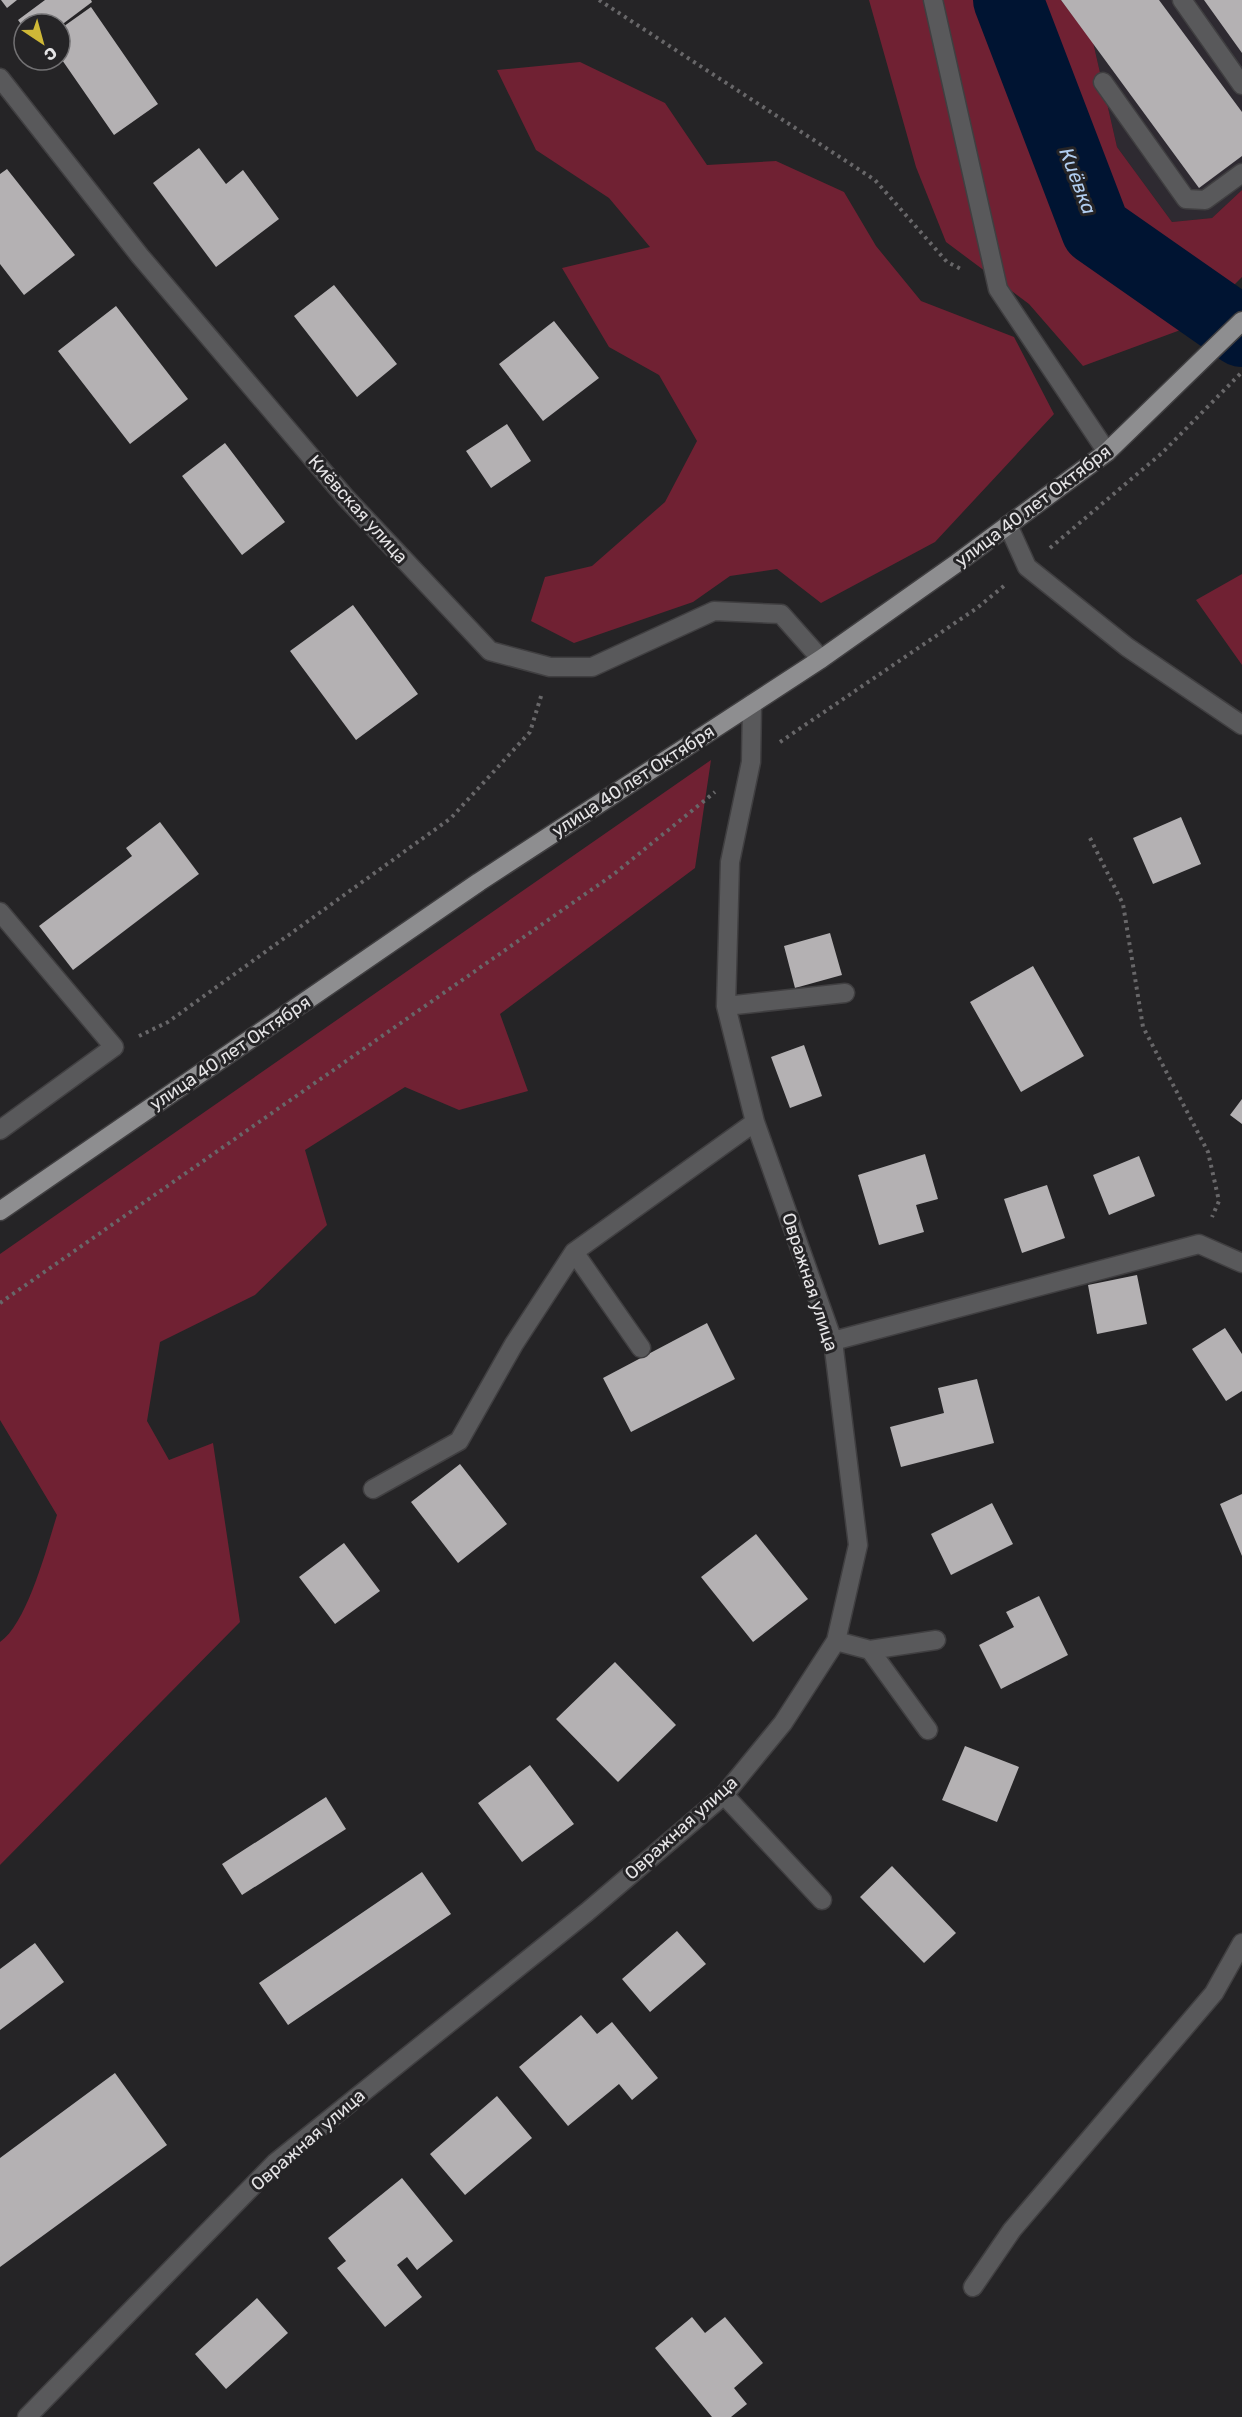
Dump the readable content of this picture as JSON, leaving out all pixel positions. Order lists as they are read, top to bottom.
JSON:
{
  "streets": {
    "main road": ["улица 40 лет Октября"],
    "street": ["Киёвская улица", "Овражная улица"]
  },
  "crossings": [
    ["улица 40 лет Октября", "Киёвская улица"],
    ["улица 40 лет Октября", "Овражная улица"]
  ],
  "water": ["Киёвка"],
  "north": "bottom right"
}
